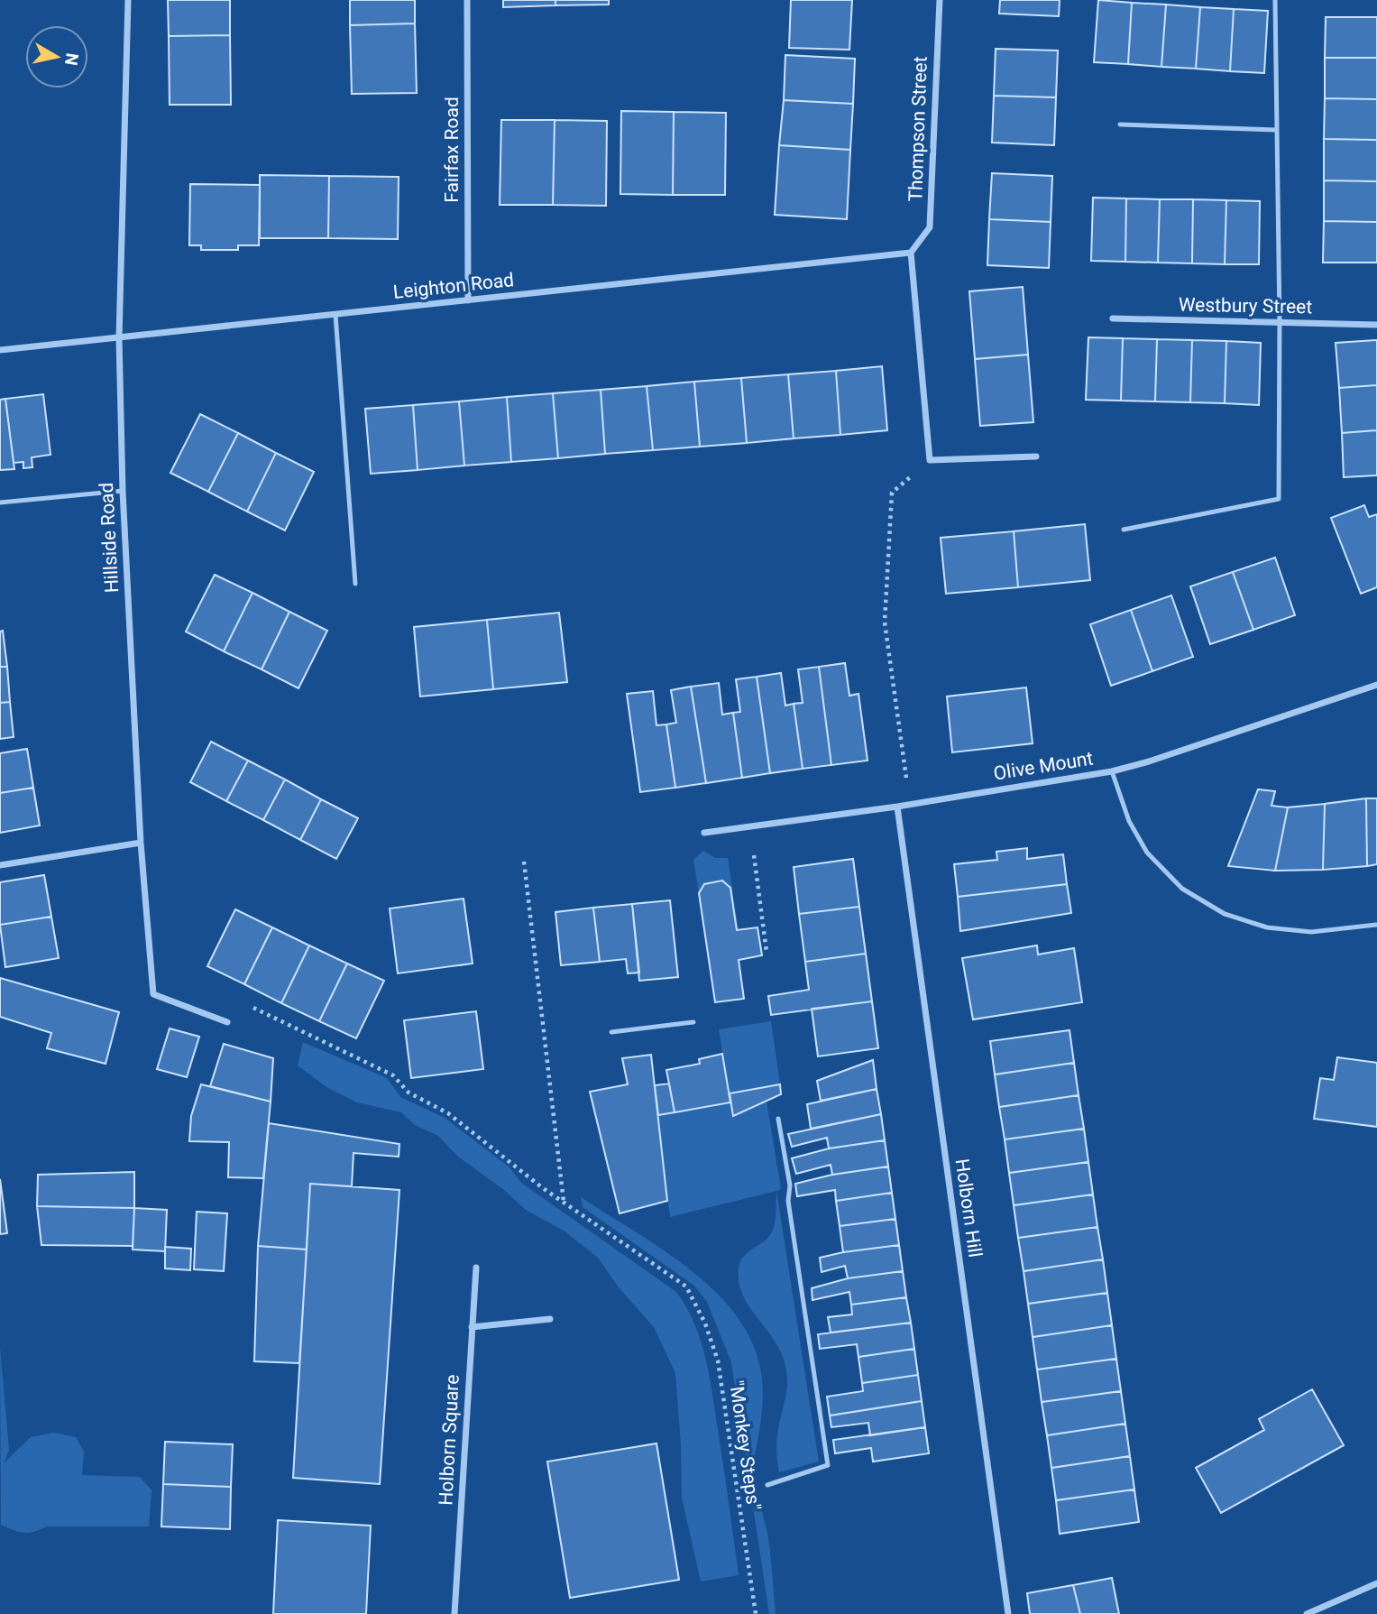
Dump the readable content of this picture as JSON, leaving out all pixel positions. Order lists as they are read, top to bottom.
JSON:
{
  "streets": {
    "street": [
      "Thompson Street",
      "Fairfax Road",
      "Leighton Road",
      "Westbury Street",
      "Hillside Road",
      "Olive Mount",
      "Holborn Hill",
      "Holborn Square"
    ],
    "path": ["\"Monkey Steps\""]
  },
  "crossings": [
    ["Thompson Street", "Leighton Road"],
    ["Fairfax Road", "Leighton Road"],
    ["Leighton Road", "Hillside Road"],
    ["Olive Mount", "Holborn Hill"]
  ],
  "north": "right"
}
